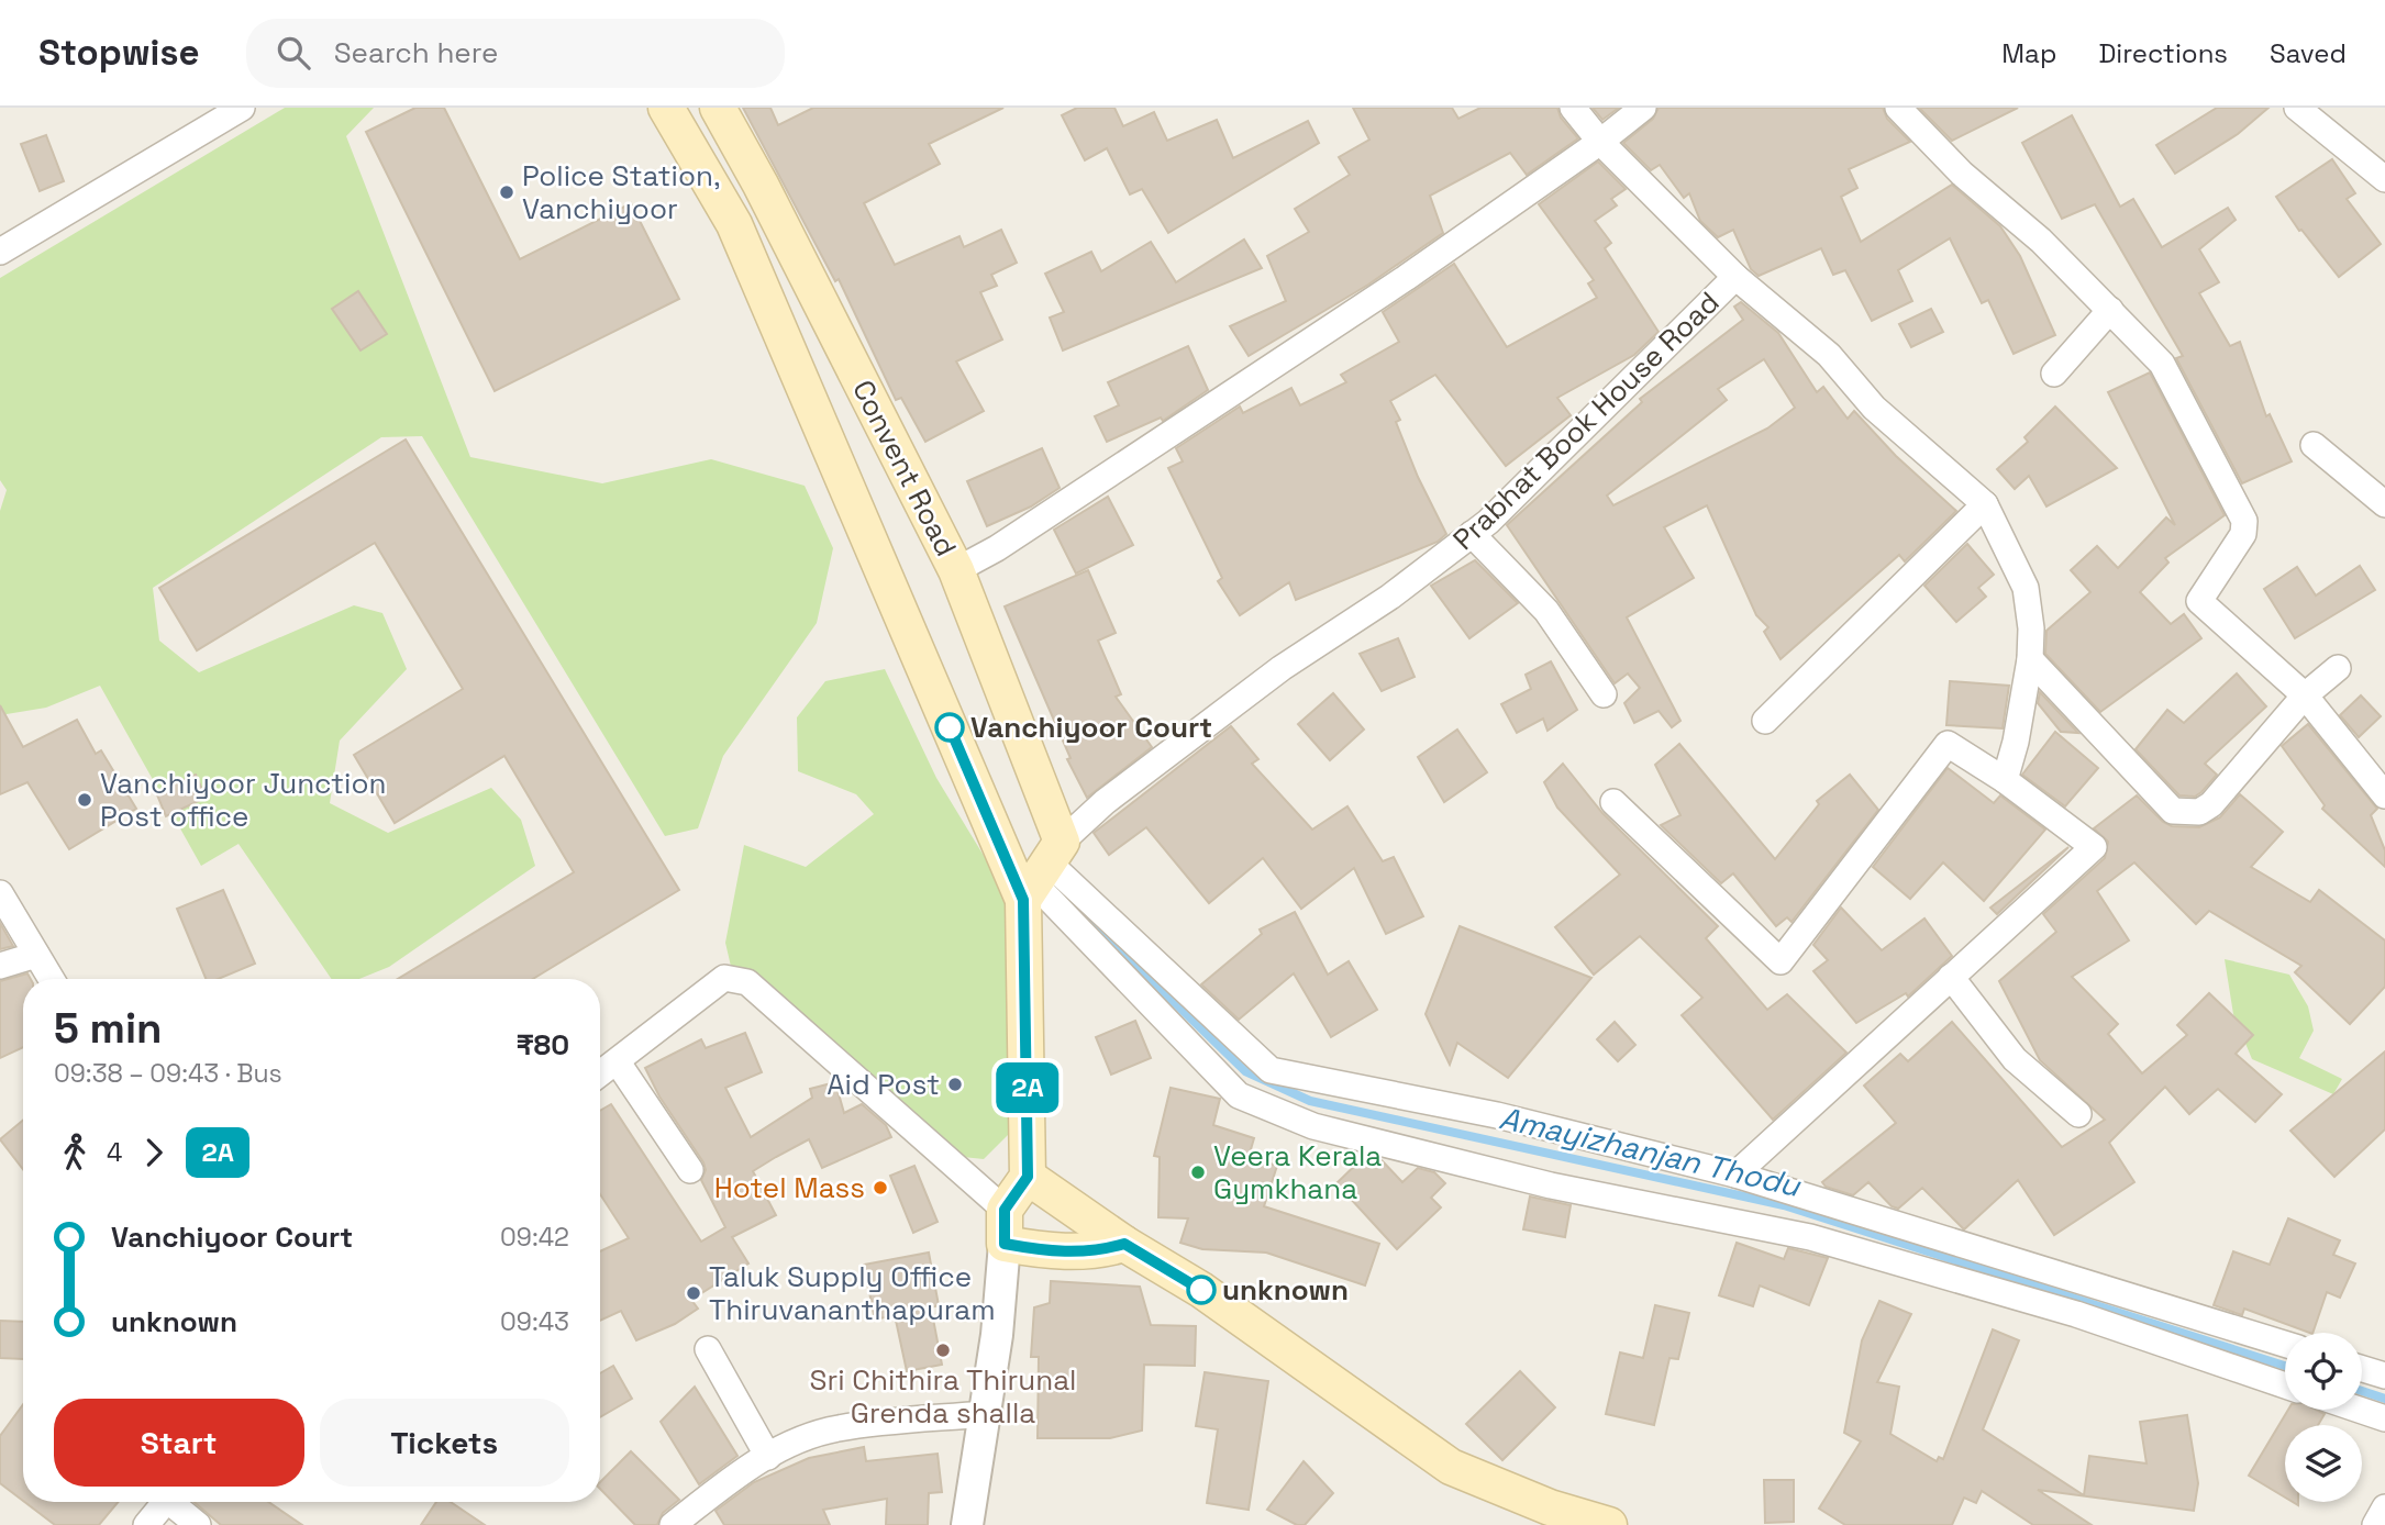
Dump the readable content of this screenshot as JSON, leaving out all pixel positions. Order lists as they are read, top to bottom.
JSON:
{
  "streets": {
    "main road": ["Convent Road"],
    "street": ["Prabhat Book House Road"]
  },
  "crossings": [
    ["Prabhat Book House Road", "Convent Road"]
  ],
  "water": ["Amayizhanjan Thodu"],
  "places": [
    "Police Station, Vanchiyoor",
    "Vanchiyoor Court",
    "Vanchiyoor Junction Post office",
    "Aid Post",
    "Veera Kerala Gymkhana",
    "Hotel Mass",
    "unknown",
    "Taluk Supply Office Thiruvananthapuram",
    "Sri Chithira Thirunal Grenda shalla"
  ],
  "lines": ["bus line 2A"],
  "page": {
    "header": "Stopwise",
    "search": "Search here",
    "nav": ["Map", "Directions", "Saved"],
    "on_map": "2A",
    "heading": ["5 min", "09:38 – 09:43 · Bus", "₹80"],
    "legs": ["4", "2A"],
    "list": [
      {
        "name": "Vanchiyoor Court",
        "value": "09:42"
      },
      {
        "name": "unknown",
        "value": "09:43"
      }
    ],
    "buttons": ["Start", "Tickets"]
  }
}
